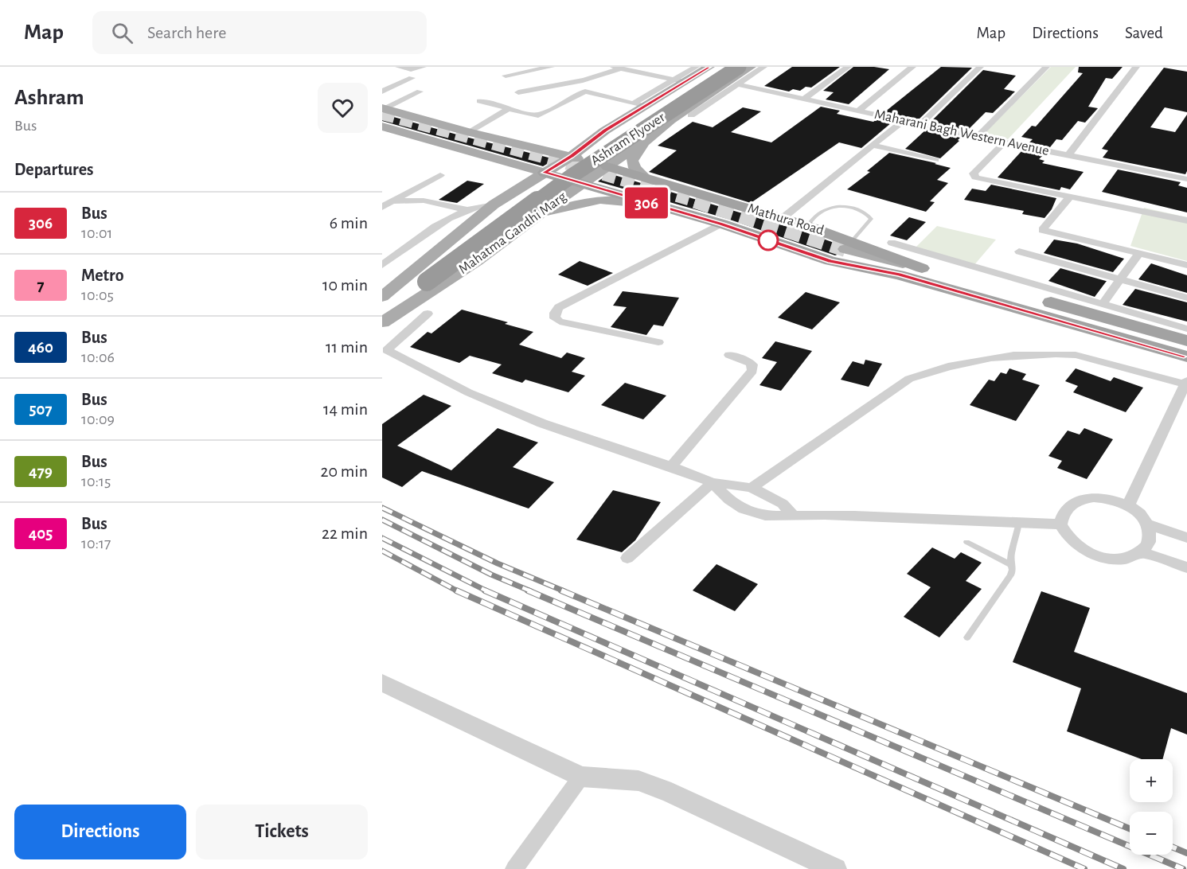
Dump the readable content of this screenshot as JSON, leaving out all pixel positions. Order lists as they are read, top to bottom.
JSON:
{
  "streets": {
    "highway": ["Ashram Flyover", "Mathura Road"],
    "main road": ["Mahatma Gandhi Marg"],
    "street": ["Maharani Bagh Western Avenue"]
  },
  "crossings": [
    ["Ashram Flyover", "Mahatma Gandhi Marg"],
    ["Mathura Road", "Mahatma Gandhi Marg"]
  ],
  "lines": ["bus line 306"],
  "page": {
    "header": "Map",
    "search": "Search here",
    "nav": ["Map", "Directions", "Saved"],
    "heading": [
      ["Ashram", "Bus"],
      "Departures"
    ],
    "on_map": "306",
    "list": [
      {
        "mark": "306",
        "name": "Bus",
        "note": "10:01",
        "value": "6 min"
      },
      {
        "mark": "7",
        "name": "Metro",
        "note": "10:05",
        "value": "10 min"
      },
      {
        "mark": "460",
        "name": "Bus",
        "note": "10:06",
        "value": "11 min"
      },
      {
        "mark": "507",
        "name": "Bus",
        "note": "10:09",
        "value": "14 min"
      },
      {
        "mark": "479",
        "name": "Bus",
        "note": "10:15",
        "value": "20 min"
      },
      {
        "mark": "405",
        "name": "Bus",
        "note": "10:17",
        "value": "22 min"
      }
    ],
    "map_buttons": ["+", "−"],
    "buttons": ["Directions", "Tickets"]
  }
}
